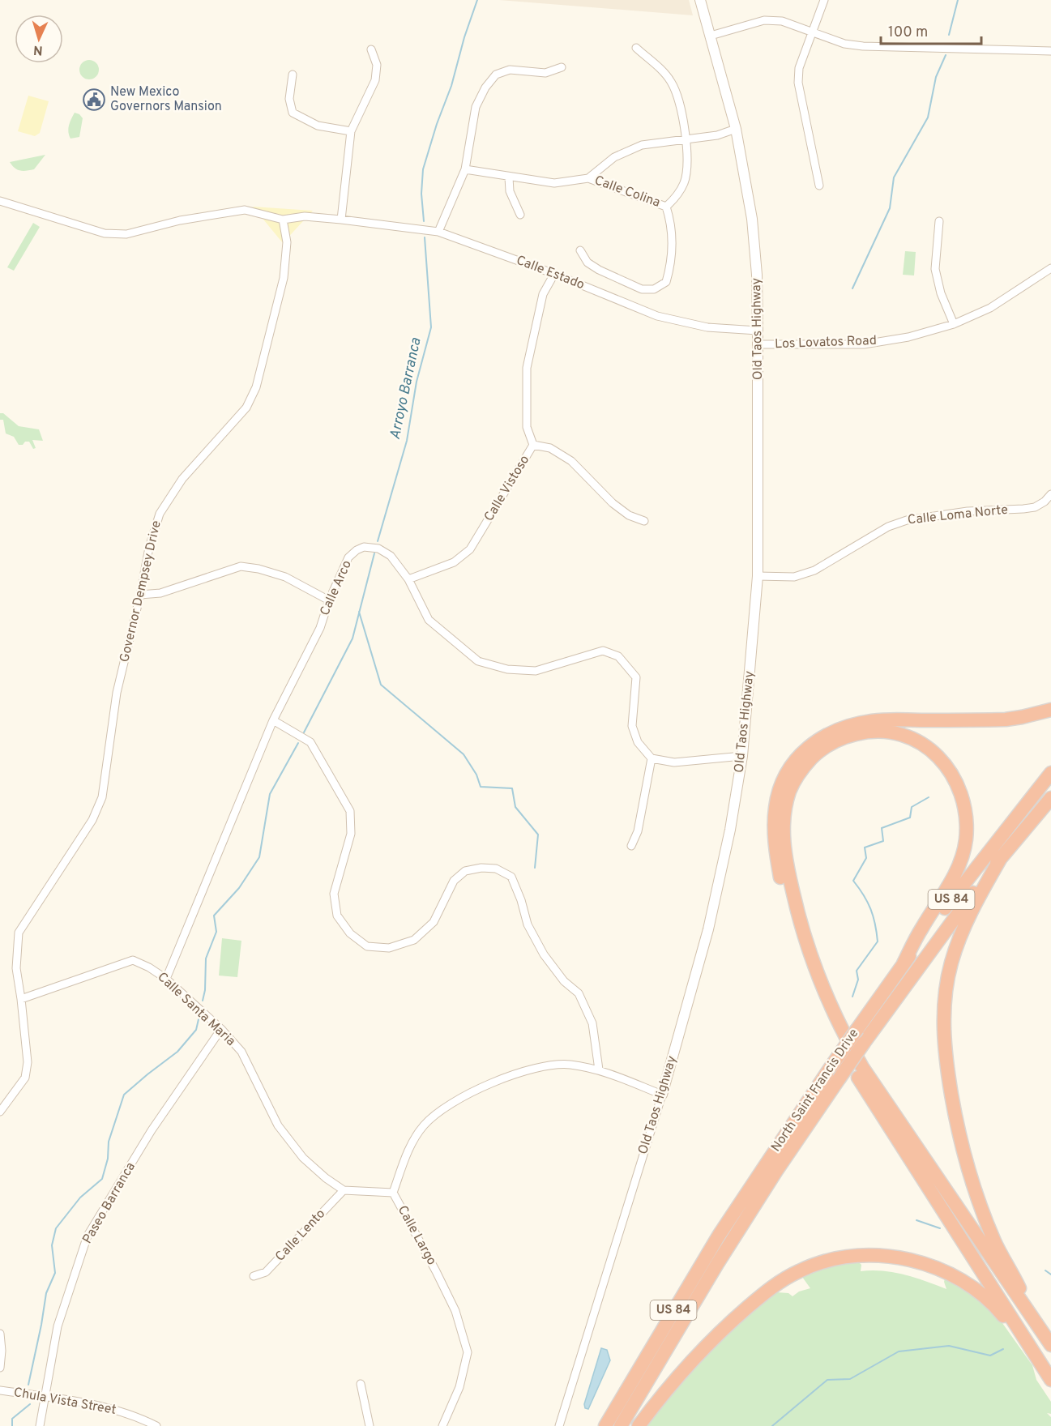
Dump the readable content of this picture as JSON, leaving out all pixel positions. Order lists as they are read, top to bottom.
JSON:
{
  "streets": {
    "highway": ["US 84", "North Saint Francis Drive"],
    "street": [
      "Calle Colina",
      "Calle Estado",
      "Old Taos Highway",
      "Los Lovatos Road",
      "Calle Vistoso",
      "Calle Loma Norte",
      "Calle Arco",
      "Governor Dempsey Drive",
      "Calle Santa Maria",
      "Paseo Barranca",
      "Calle Lento",
      "Calle Largo",
      "Chula Vista Street"
    ]
  },
  "crossings": [
    ["Calle Colina", "Old Taos Highway"],
    ["Calle Estado", "Old Taos Highway"],
    ["Calle Estado", "Calle Vistoso"],
    ["Calle Estado", "Governor Dempsey Drive"],
    ["Old Taos Highway", "Los Lovatos Road"],
    ["Old Taos Highway", "Calle Loma Norte"],
    ["Old Taos Highway", "Calle Largo"],
    ["Calle Vistoso", "Calle Arco"],
    ["Calle Arco", "Calle Santa Maria"],
    ["Governor Dempsey Drive", "Calle Santa Maria"],
    ["Calle Santa Maria", "Paseo Barranca"],
    ["Calle Santa Maria", "Calle Lento"],
    ["Calle Santa Maria", "Calle Largo"],
    ["Paseo Barranca", "Chula Vista Street"]
  ],
  "water": ["Arroyo Barranca"],
  "places": {
    "public building": ["New Mexico Governors Mansion"]
  },
  "scale_bar": "100 m",
  "north": "bottom"
}
